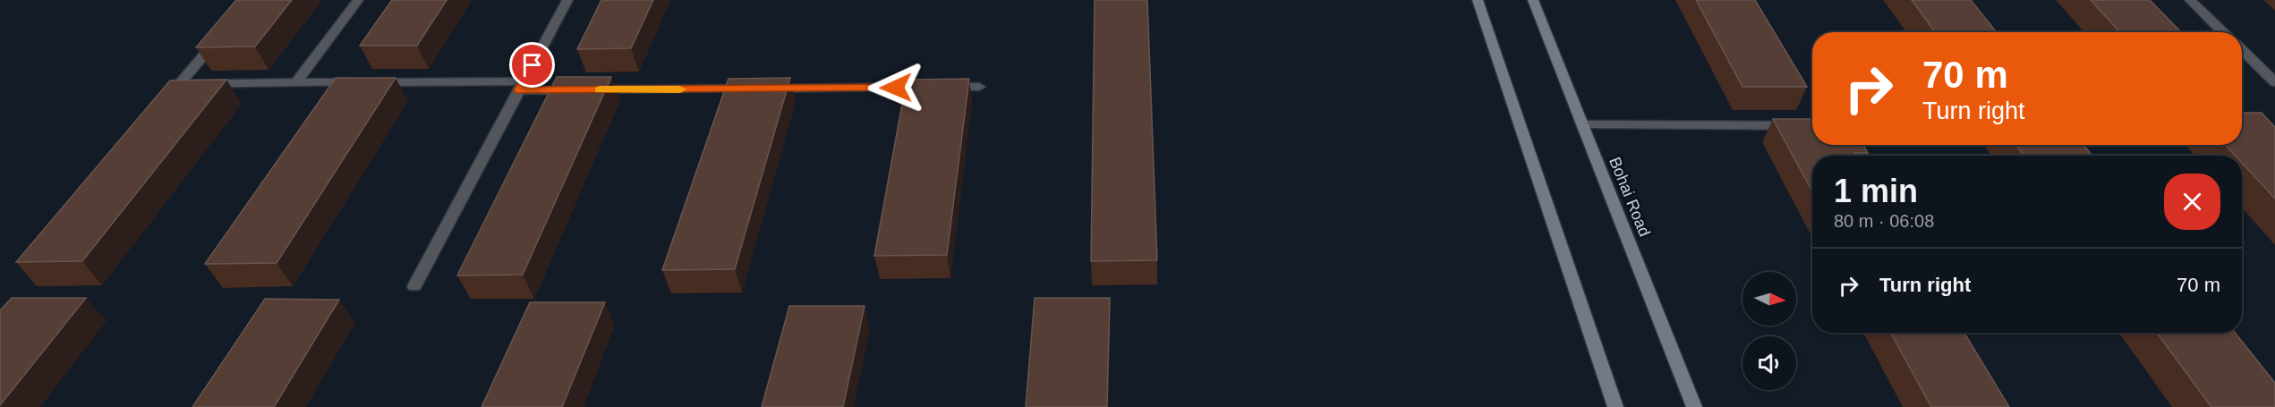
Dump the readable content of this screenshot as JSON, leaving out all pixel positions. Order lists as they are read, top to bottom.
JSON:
{
  "streets": {
    "main road": ["Bohai Road"]
  },
  "north": "right",
  "page": {
    "turn": ["70 m", "Turn right"],
    "heading": ["1 min", "80 m · 06:08"],
    "list": [
      {
        "name": "Turn right",
        "value": "70 m"
      }
    ]
  }
}
